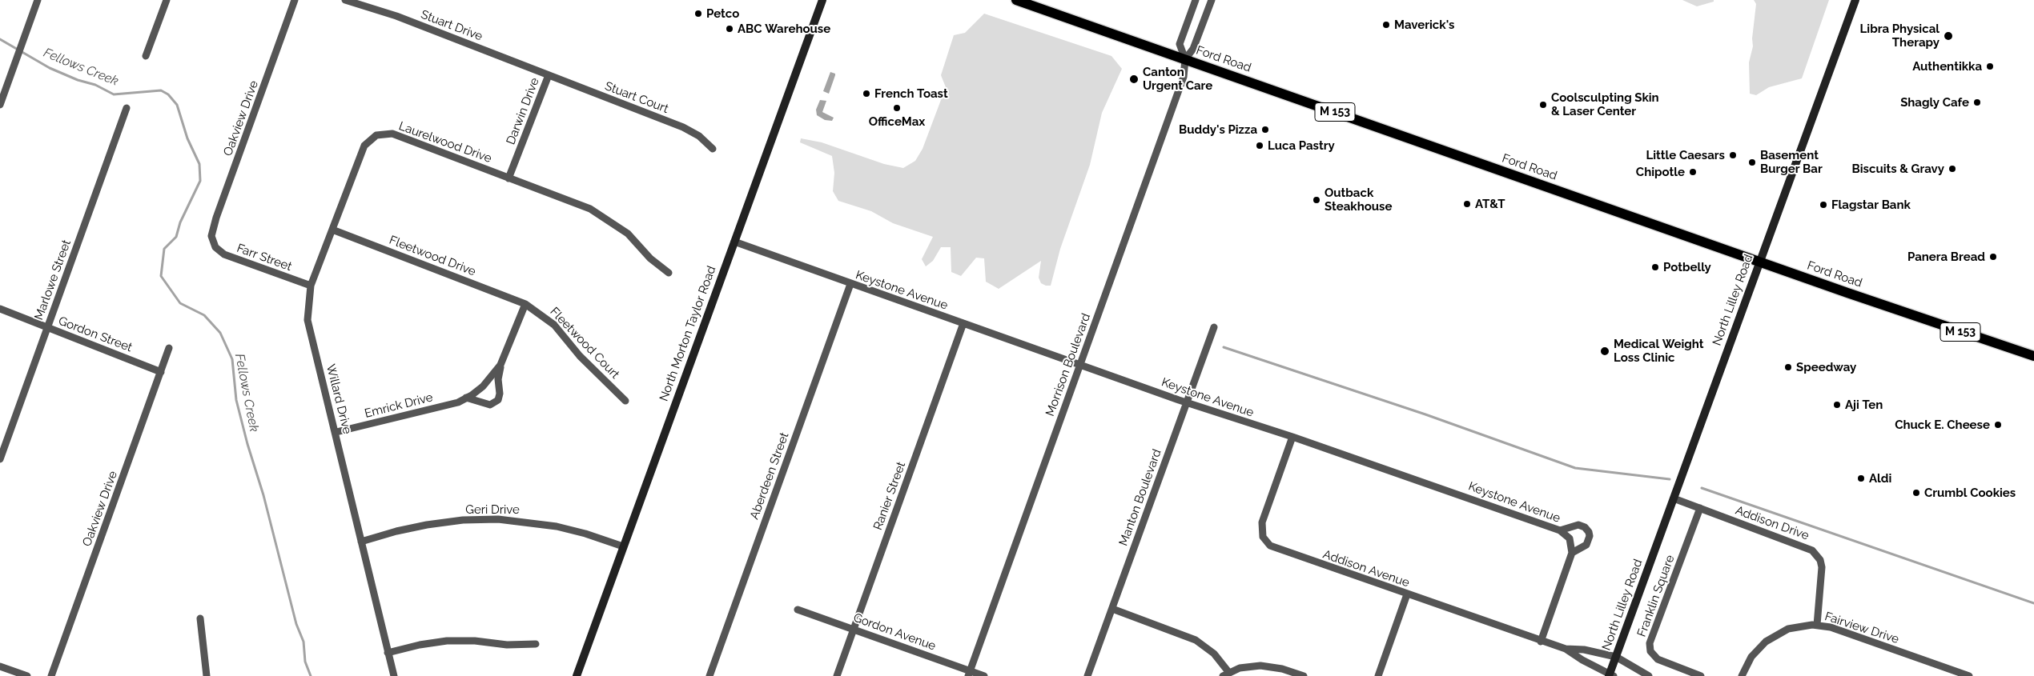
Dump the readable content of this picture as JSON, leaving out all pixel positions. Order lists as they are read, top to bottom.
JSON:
{
  "streets": {
    "main road": ["Ford Road", "M 153"],
    "street": [
      "Stuart Drive",
      "Stuart Court",
      "Darwin Drive",
      "Oakview Drive",
      "Laurelwood Drive",
      "Fleetwood Drive",
      "Farr Street",
      "Marlowe Street",
      "Keystone Avenue",
      "North Lilley Road",
      "North Morton Taylor Road",
      "Gordon Street",
      "Fleetwood Court",
      "Morrison Boulevard",
      "Willard Drive",
      "Emrick Drive",
      "Aberdeen Street",
      "Ranier Street",
      "Manton Boulevard",
      "Geri Drive",
      "Addison Drive",
      "Addison Avenue",
      "Franklin Square",
      "Fairview Drive",
      "Gordon Avenue"
    ]
  },
  "crossings": [
    ["Stuart Drive", "Stuart Court"],
    ["Stuart Drive", "Darwin Drive"],
    ["Ford Road", "North Lilley Road"],
    ["Ford Road", "Morrison Boulevard"],
    ["Stuart Court", "Darwin Drive"],
    ["Darwin Drive", "Laurelwood Drive"],
    ["Oakview Drive", "Farr Street"],
    ["Oakview Drive", "Gordon Street"],
    ["Laurelwood Drive", "Willard Drive"],
    ["Fleetwood Drive", "Fleetwood Court"],
    ["Fleetwood Drive", "Willard Drive"],
    ["Fleetwood Drive", "Emrick Drive"],
    ["Farr Street", "Willard Drive"],
    ["Marlowe Street", "Gordon Street"],
    ["Keystone Avenue", "North Morton Taylor Road"],
    ["Keystone Avenue", "Morrison Boulevard"],
    ["Keystone Avenue", "Aberdeen Street"],
    ["Keystone Avenue", "Ranier Street"],
    ["Keystone Avenue", "Manton Boulevard"],
    ["Keystone Avenue", "Addison Avenue"],
    ["North Lilley Road", "Addison Drive"],
    ["North Lilley Road", "Addison Avenue"],
    ["North Morton Taylor Road", "Geri Drive"],
    ["Fleetwood Court", "Emrick Drive"],
    ["Morrison Boulevard", "Gordon Avenue"],
    ["Willard Drive", "Emrick Drive"],
    ["Willard Drive", "Geri Drive"],
    ["Ranier Street", "Gordon Avenue"],
    ["Addison Drive", "Franklin Square"],
    ["Addison Drive", "Fairview Drive"]
  ],
  "water": ["Fellows Creek"],
  "places": [
    "Petco",
    "Maverick's",
    "ABC Warehouse",
    "Libra Physical Therapy",
    "Authentikka",
    "Canton Urgent Care",
    "French Toast",
    "Shagly Cafe",
    "Coolsculpting Skin & Laser Center",
    "OfficeMax",
    "Buddy's Pizza",
    "Luca Pastry",
    "Little Caesars",
    "Basement Burger Bar",
    "Biscuits & Gravy",
    "Chipotle",
    "Outback Steakhouse",
    "AT&T",
    "Flagstar Bank",
    "Panera Bread",
    "Potbelly",
    "Medical Weight Loss Clinic",
    "Speedway",
    "Aji Ten",
    "Chuck E. Cheese",
    "Aldi",
    "Crumbl Cookies"
  ]
}
